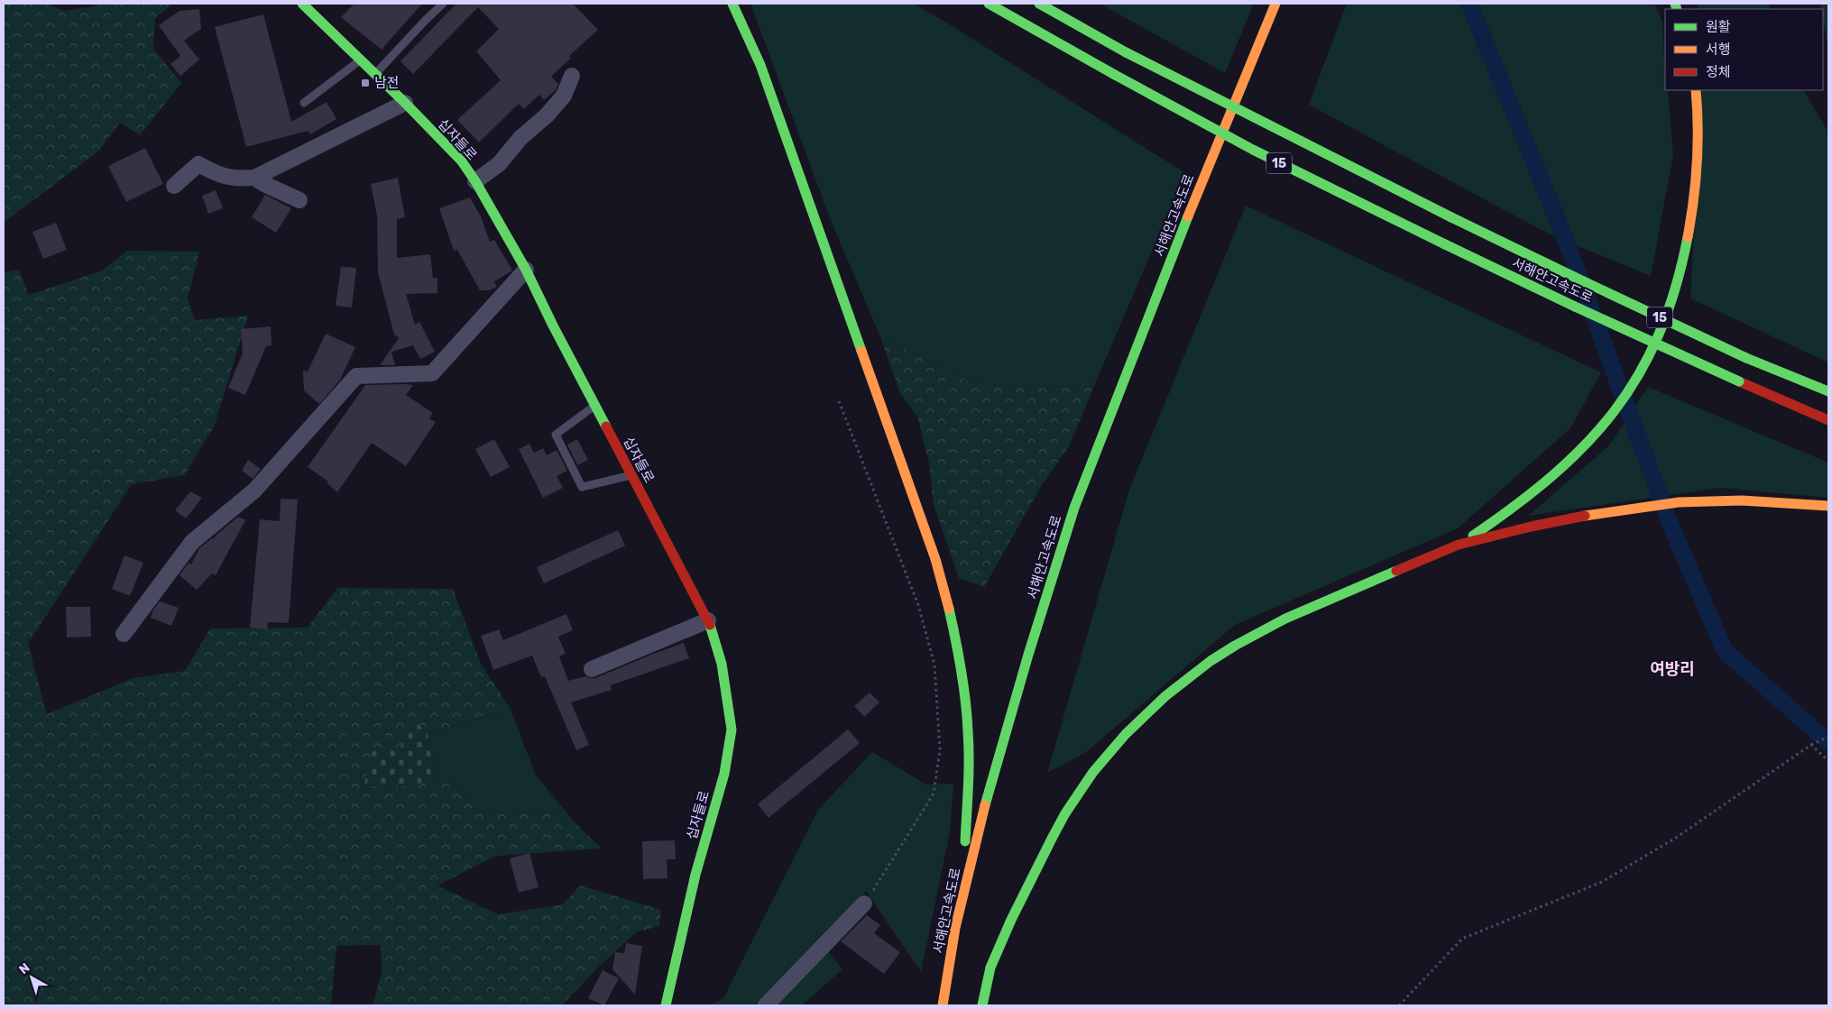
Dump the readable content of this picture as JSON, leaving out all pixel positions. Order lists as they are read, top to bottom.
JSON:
{
  "streets": {
    "main road": ["십자들로", "15", "서해안고속도로"]
  },
  "districts": ["여방리"],
  "places": {
    "transit": ["남전"]
  },
  "legend": ["원활", "서행", "정체"],
  "north": "top left"
}
